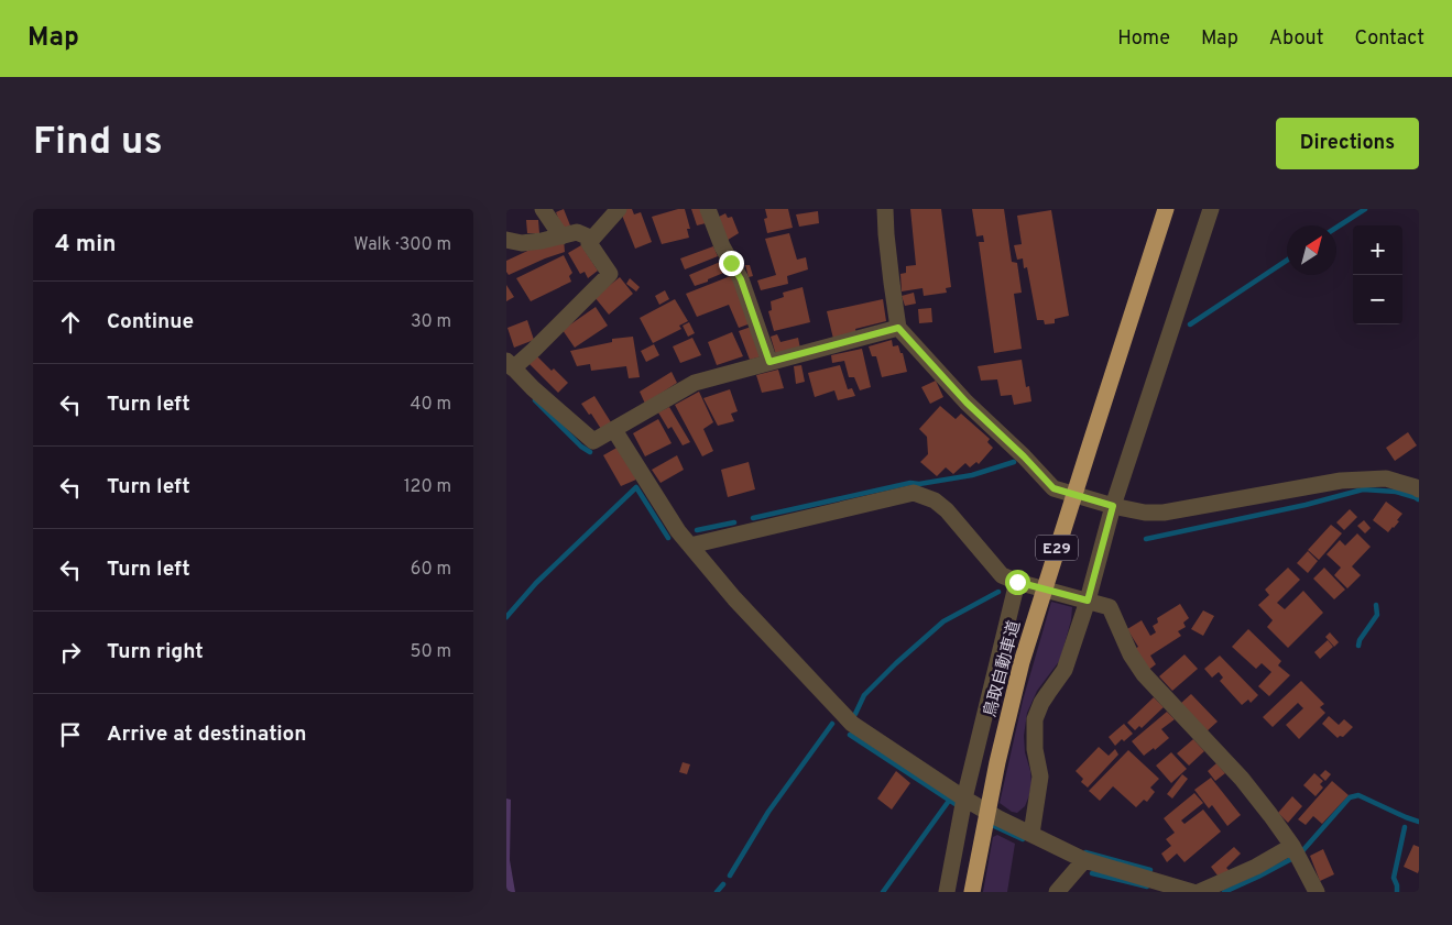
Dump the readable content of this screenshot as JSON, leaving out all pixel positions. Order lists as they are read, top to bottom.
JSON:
{
  "streets": {
    "highway": ["E29", "鳥取自動車道"]
  },
  "north": "top right",
  "page": {
    "header": "Map",
    "nav": [
      "Home",
      "Map",
      "About",
      "Contact"
    ],
    "buttons": "Directions",
    "title": "Find us",
    "heading": ["4 min", "Walk · 300 m"],
    "map_buttons": ["+", "−"],
    "list": [
      ["Continue", "30 m"],
      ["Turn left", "40 m"],
      ["Turn left", "120 m"],
      ["Turn left", "60 m"],
      ["Turn right", "50 m"],
      "Arrive at destination"
    ]
  }
}
